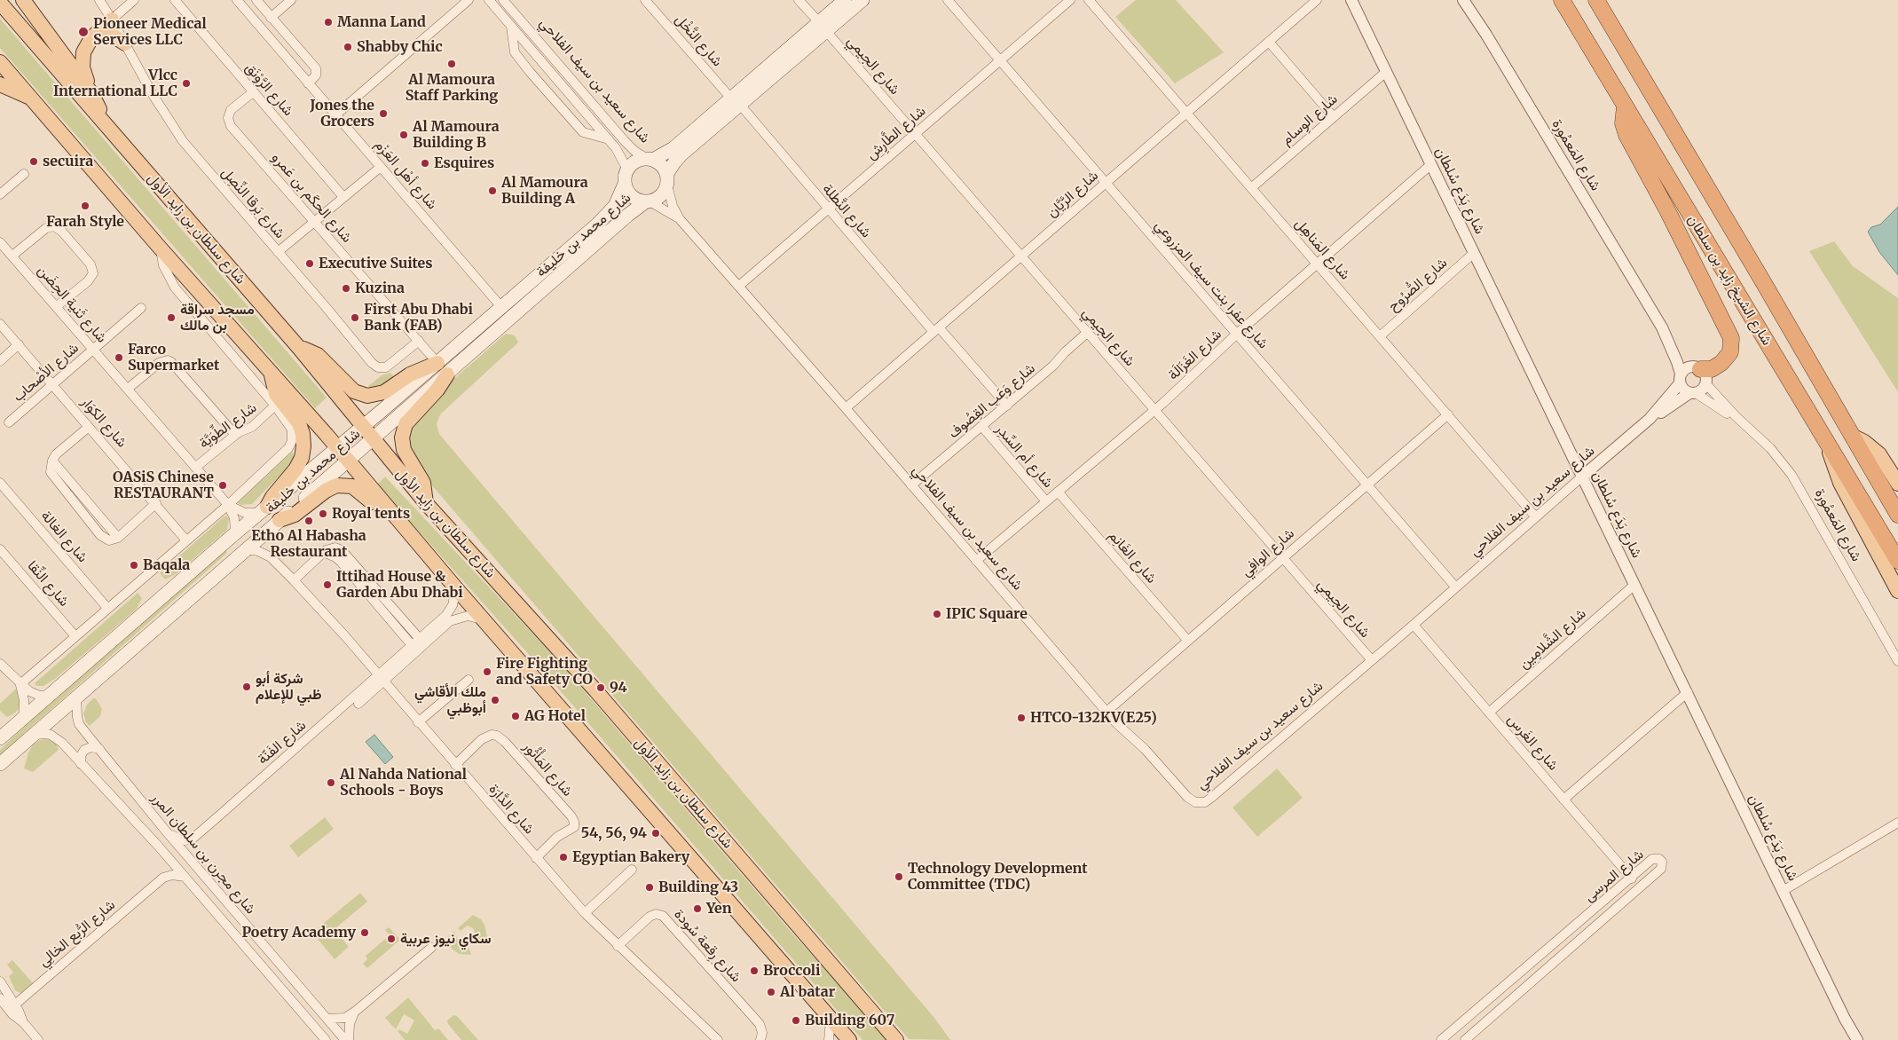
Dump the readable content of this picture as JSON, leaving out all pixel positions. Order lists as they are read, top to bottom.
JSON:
{
  "streets": {
    "highway": ["شارع الشيخ زايد بن سلطان"],
    "main road": ["شارع سلطان بن زايد الأول", "شارع محمد بن خليفة"],
    "street": [
      "شارع النَّخْل",
      "شارع الجيمي",
      "شارع سعيد بن سيف الفلاحي",
      "شارع الرَّوْنَق",
      "شارع الوِسام",
      "شارع الطَّارِش",
      "شارع المَعمُورة",
      "شارع أهْل العَزْم",
      "شارع بَدَع سُلطان",
      "شارع الرَّيَّان",
      "شارع الحكَم بن عَمرو",
      "شارع بَرقا النِّصِل",
      "شارع النَّطلة",
      "شارع المَناهِل",
      "شارع عفرا بنت سيف المزروعي",
      "شارع الصُّرُوح",
      "شارع ثَنية الحِضَن",
      "شارع الغَزَالَة",
      "شارع الأصْحاب",
      "شارع وَعَب القِصُوف",
      "شارع الكوَار",
      "شارع الطِّوَيَّة",
      "شارع أم السِّدِر",
      "شارع الغالة",
      "شارع الوافِي",
      "شارع الغَانِم",
      "شارع النِّقا",
      "شارع الشَّلامِين",
      "شارع الفَنّة",
      "شارع الغَرس",
      "شارع المَأْثُور",
      "شارع الدَّارَة",
      "شارع مجرن بن سلطان المرر",
      "شارع المرسى",
      "شارع الرُّبع الخالِي",
      "شارع رِقعة سُودة"
    ]
  },
  "crossings": [
    ["شارع النَّخْل", "شارع النَّطلة"],
    ["شارع الجيمي", "شارع سعيد بن سيف الفلاحي"],
    ["شارع الجيمي", "شارع الطَّارِش"],
    ["شارع الجيمي", "شارع الرَّيَّان"],
    ["شارع الجيمي", "شارع الغَزَالَة"],
    ["شارع الجيمي", "شارع وَعَب القِصُوف"],
    ["شارع الجيمي", "شارع الوافِي"],
    ["شارع سعيد بن سيف الفلاحي", "شارع الطَّارِش"],
    ["شارع سعيد بن سيف الفلاحي", "شارع المَعمُورة"],
    ["شارع سعيد بن سيف الفلاحي", "شارع بَدَع سُلطان"],
    ["شارع سعيد بن سيف الفلاحي", "شارع الرَّيَّان"],
    ["شارع سعيد بن سيف الفلاحي", "شارع محمد بن خليفة"],
    ["شارع سعيد بن سيف الفلاحي", "شارع المَناهِل"],
    ["شارع سعيد بن سيف الفلاحي", "شارع عفرا بنت سيف المزروعي"],
    ["شارع سعيد بن سيف الفلاحي", "شارع الغَزَالَة"],
    ["شارع سعيد بن سيف الفلاحي", "شارع وَعَب القِصُوف"],
    ["شارع سعيد بن سيف الفلاحي", "شارع الوافِي"],
    ["شارع سعيد بن سيف الفلاحي", "شارع الغَرس"],
    ["شارع الرَّوْنَق", "شارع الحكَم بن عَمرو"],
    ["شارع الوِسام", "شارع بَدَع سُلطان"],
    ["شارع الوِسام", "شارع المَناهِل"],
    ["شارع الطَّارِش", "شارع النَّطلة"],
    ["شارع الطَّارِش", "شارع عفرا بنت سيف المزروعي"],
    ["شارع أهْل العَزْم", "شارع محمد بن خليفة"],
    ["شارع بَدَع سُلطان", "شارع الصُّرُوح"],
    ["شارع بَدَع سُلطان", "شارع الغَزَالَة"],
    ["شارع بَدَع سُلطان", "شارع الشَّلامِين"],
    ["شارع الرَّيَّان", "شارع النَّطلة"],
    ["شارع الرَّيَّان", "شارع المَناهِل"],
    ["شارع الرَّيَّان", "شارع عفرا بنت سيف المزروعي"],
    ["شارع الحكَم بن عَمرو", "شارع بَرقا النِّصِل"],
    ["شارع الحكَم بن عَمرو", "شارع محمد بن خليفة"],
    ["شارع النَّطلة", "شارع وَعَب القِصُوف"],
    ["شارع سلطان بن زايد الأول", "شارع محمد بن خليفة"],
    ["شارع محمد بن خليفة", "شارع ثَنية الحِضَن"],
    ["شارع محمد بن خليفة", "شارع الدَّارَة"],
    ["شارع محمد بن خليفة", "شارع مجرن بن سلطان المرر"],
    ["شارع المَناهِل", "شارع الصُّرُوح"],
    ["شارع المَناهِل", "شارع الغَزَالَة"],
    ["شارع المَناهِل", "شارع الوافِي"],
    ["شارع عفرا بنت سيف المزروعي", "شارع الغَزَالَة"],
    ["شارع عفرا بنت سيف المزروعي", "شارع الوافِي"],
    ["شارع ثَنية الحِضَن", "شارع الأصْحاب"],
    ["شارع ثَنية الحِضَن", "شارع الطِّوَيَّة"],
    ["شارع الغَزَالَة", "شارع أم السِّدِر"],
    ["شارع الغَزَالَة", "شارع الغَانِم"],
    ["شارع الأصْحاب", "شارع الكوَار"],
    ["شارع وَعَب القِصُوف", "شارع أم السِّدِر"],
    ["شارع الوافِي", "شارع الغَانِم"],
    ["شارع الشَّلامِين", "شارع الغَرس"],
    ["شارع الفَنّة", "شارع الدَّارَة"],
    ["شارع الفَنّة", "شارع مجرن بن سلطان المرر"],
    ["شارع الغَرس", "شارع المرسى"],
    ["شارع المَأْثُور", "شارع الدَّارَة"],
    ["شارع الدَّارَة", "شارع رِقعة سُودة"]
  ],
  "places": [
    "Manna Land",
    "Pioneer Medical Services LLC",
    "Shabby Chic",
    "Al Mamoura Staff Parking",
    "Vlcc International LLC",
    "Jones the Grocers",
    "Al Mamoura Building B",
    "secuira",
    "Esquires",
    "Al Mamoura Building A",
    "Farah Style",
    "Executive Suites",
    "Kuzina",
    "مسجد سراقة بن مالك",
    "First Abu Dhabi Bank (FAB)",
    "Farco Supermarket",
    "OASiS Chinese RESTAURANT",
    "Royal tents",
    "Etho Al Habasha Restaurant",
    "Baqala",
    "Ittihad House & Garden Abu Dhabi",
    "IPIC Square",
    "Fire Fighting and Safety CO",
    "شركة أبو ظبي للإعلام",
    "94",
    "ملك الأقاشي أبوظبي",
    "AG Hotel",
    "HTCO-132KV(E25)",
    "Al Nahda National Schools - Boys",
    "54, 56, 94",
    "Egyptian Bakery",
    "Technology Development Committee (TDC)",
    "Building 43",
    "Yen",
    "Poetry Academy",
    "سكاي نيوز عربية",
    "Broccoli",
    "Al batar",
    "Building 607"
  ]
}
